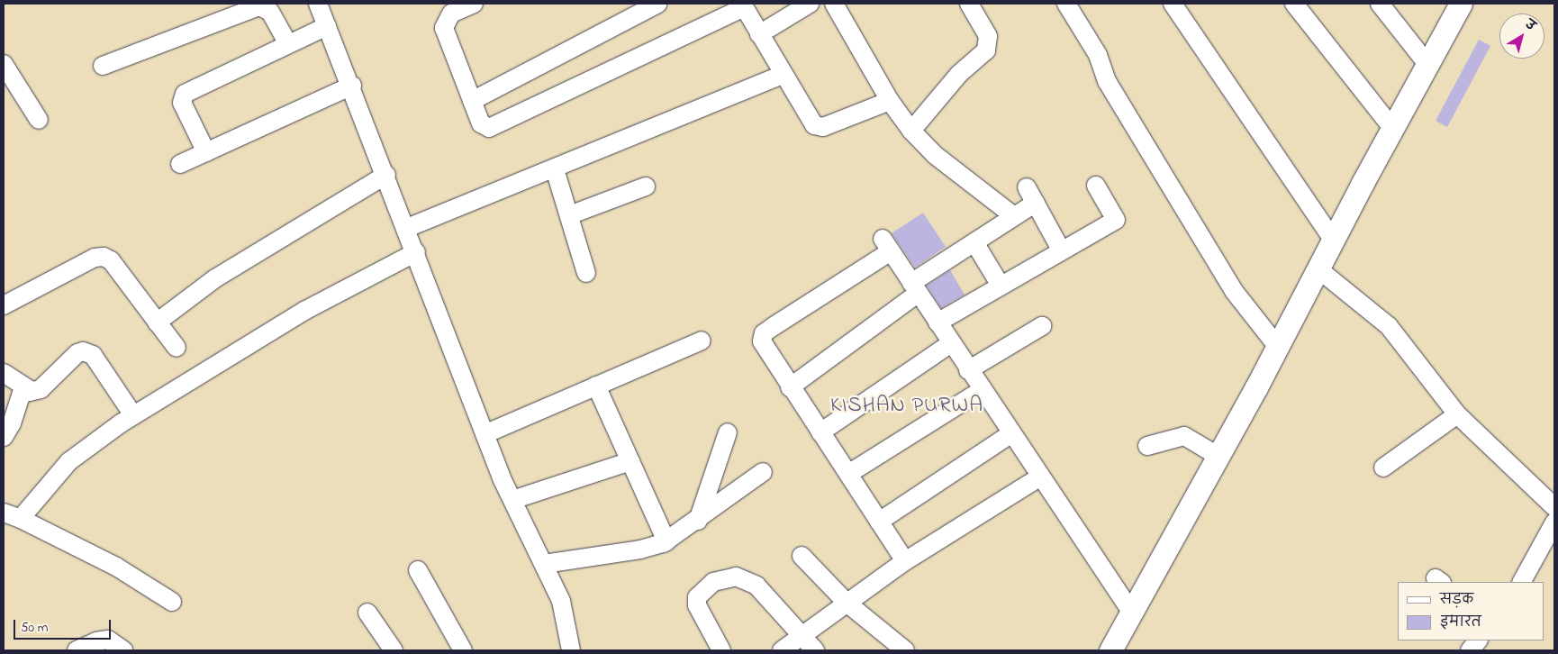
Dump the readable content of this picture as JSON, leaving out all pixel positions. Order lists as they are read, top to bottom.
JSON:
{
  "districts": ["KISHAN PURWA"],
  "legend": ["सड़क", "इमारत"],
  "scale_bar": "50 m",
  "north": "top right"
}
